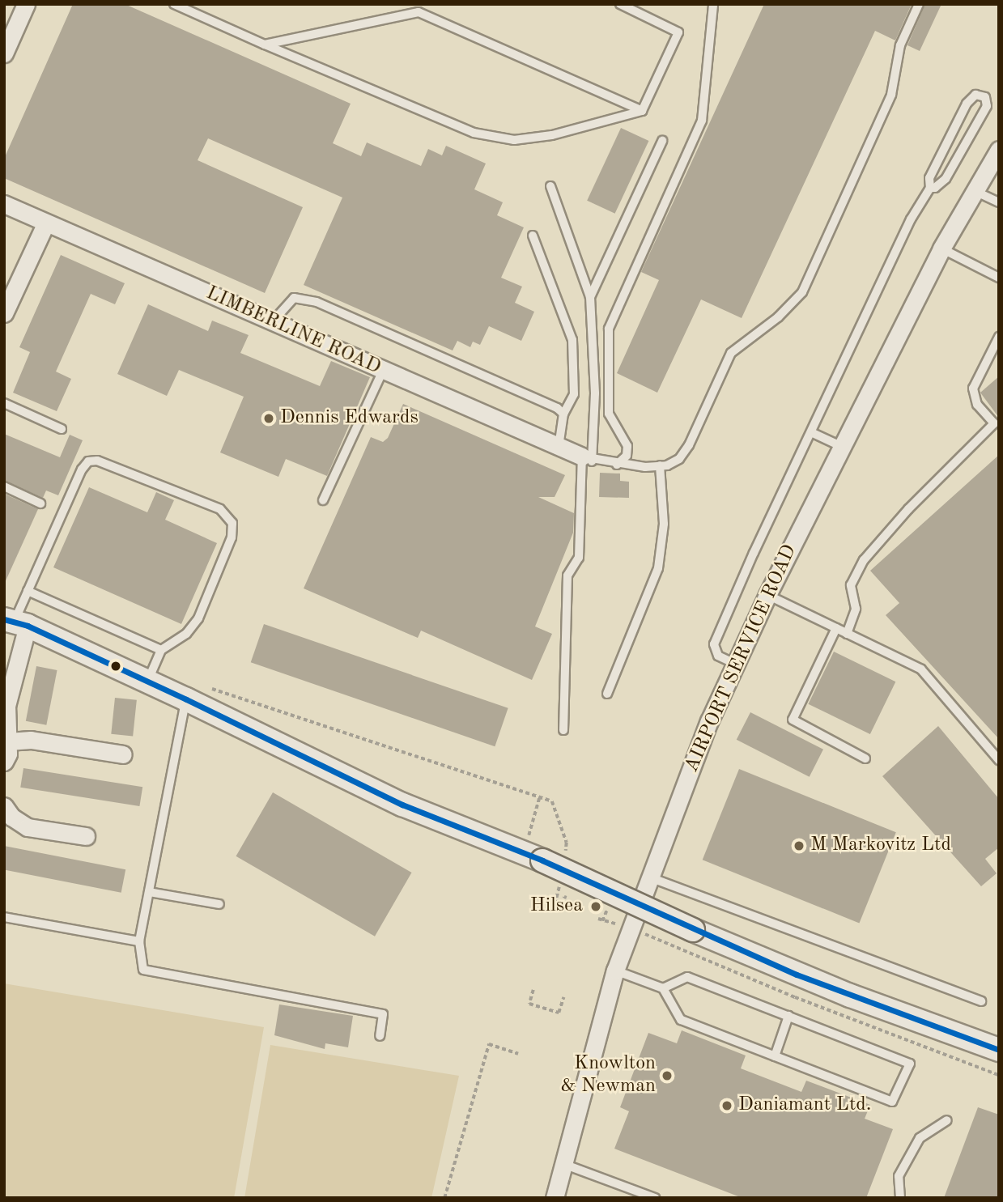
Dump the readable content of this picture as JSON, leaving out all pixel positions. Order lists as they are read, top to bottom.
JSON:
{
  "streets": {
    "street": ["LIMBERLINE ROAD", "AIRPORT SERVICE ROAD"]
  },
  "places": [
    "Dennis Edwards",
    "M Markovitz Ltd",
    "Hilsea",
    "Knowlton & Newman",
    "Daniamant Ltd."
  ]
}
